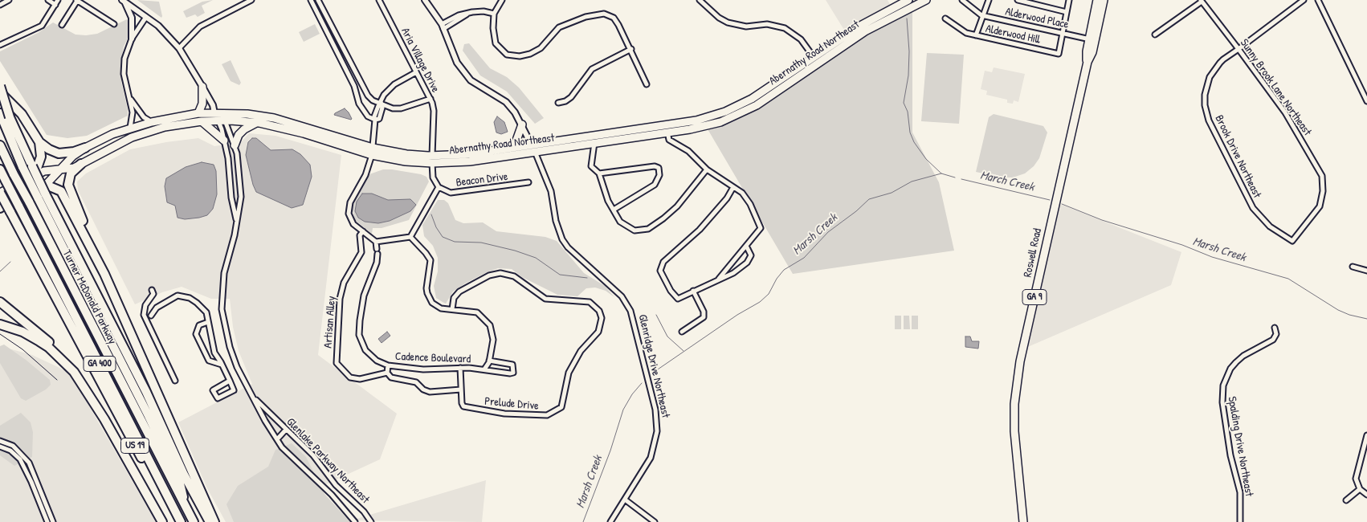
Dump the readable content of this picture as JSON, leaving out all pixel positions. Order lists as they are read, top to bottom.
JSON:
{
  "streets": {
    "highway": ["Turner McDonald Parkway", "GA 400", "US 19"],
    "main road": ["Abernathy Road Northeast", "Roswell Road", "GA 9"],
    "street": [
      "Alderwood Place",
      "Alderwood Hill",
      "Aria Village Drive",
      "Sunny Brook Lane Northeast",
      "Brook Drive Northeast",
      "Beacon Drive",
      "Artisan Alley",
      "Cadence Boulevard",
      "Glenridge Drive Northeast",
      "Prelude Drive",
      "Spalding Drive Northeast",
      "Glenlake Parkway Northeast"
    ]
  },
  "crossings": [
    ["Alderwood Place", "Alderwood Hill"],
    ["Alderwood Place", "Roswell Road"],
    ["Abernathy Road Northeast", "Aria Village Drive"],
    ["Abernathy Road Northeast", "Glenridge Drive Northeast"],
    ["Abernathy Road Northeast", "US 19"],
    ["Abernathy Road Northeast", "Glenlake Parkway Northeast"],
    ["Aria Village Drive", "Beacon Drive"],
    ["Sunny Brook Lane Northeast", "Brook Drive Northeast"],
    ["Turner McDonald Parkway", "US 19"]
  ],
  "water": ["March Creek", "Marsh Creek"]
}
